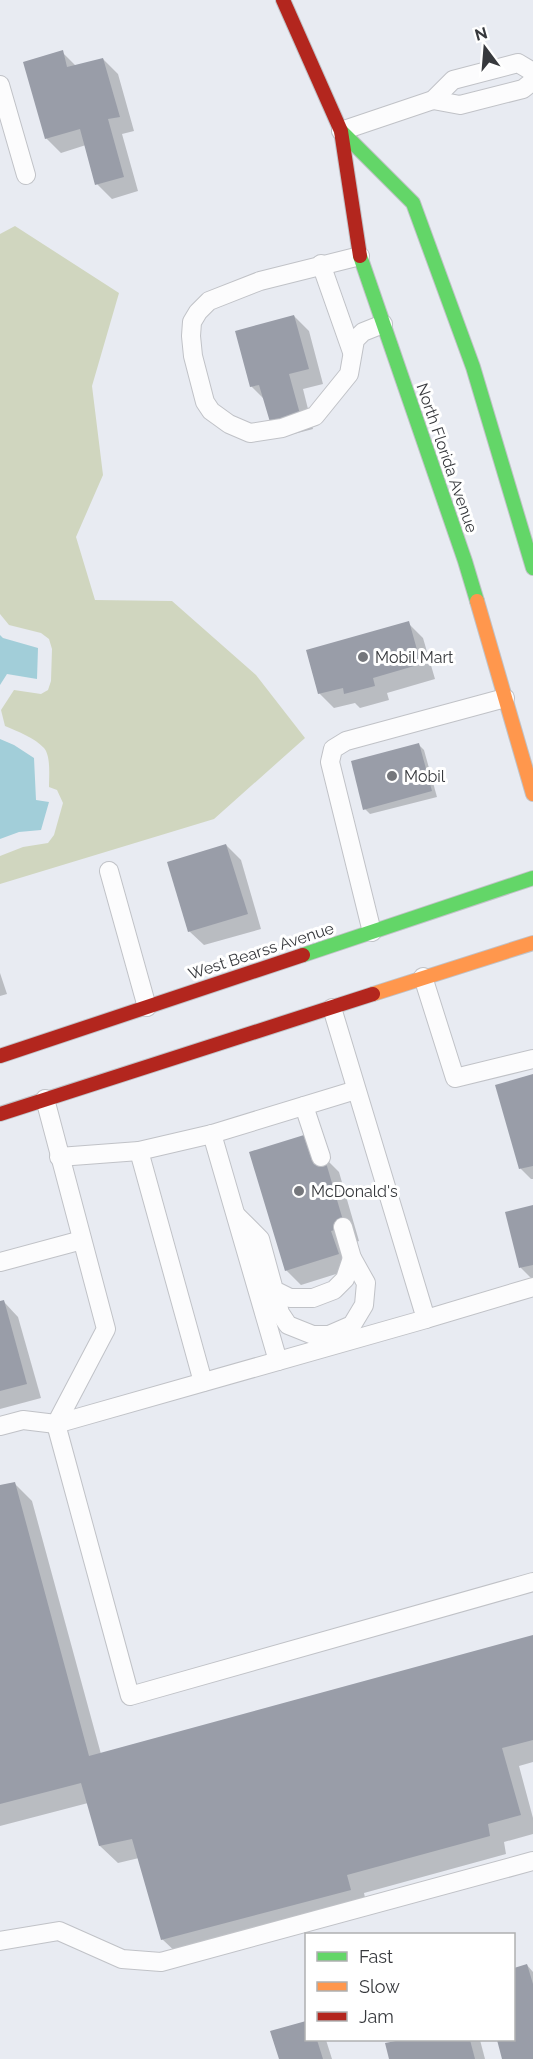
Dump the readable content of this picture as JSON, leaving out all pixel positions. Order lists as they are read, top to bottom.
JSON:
{
  "streets": {
    "main road": ["North Florida Avenue", "West Bearss Avenue"]
  },
  "places": ["Mobil Mart", "Mobil", "McDonald's"],
  "legend": ["Fast", "Slow", "Jam"],
  "north": "top"
}
